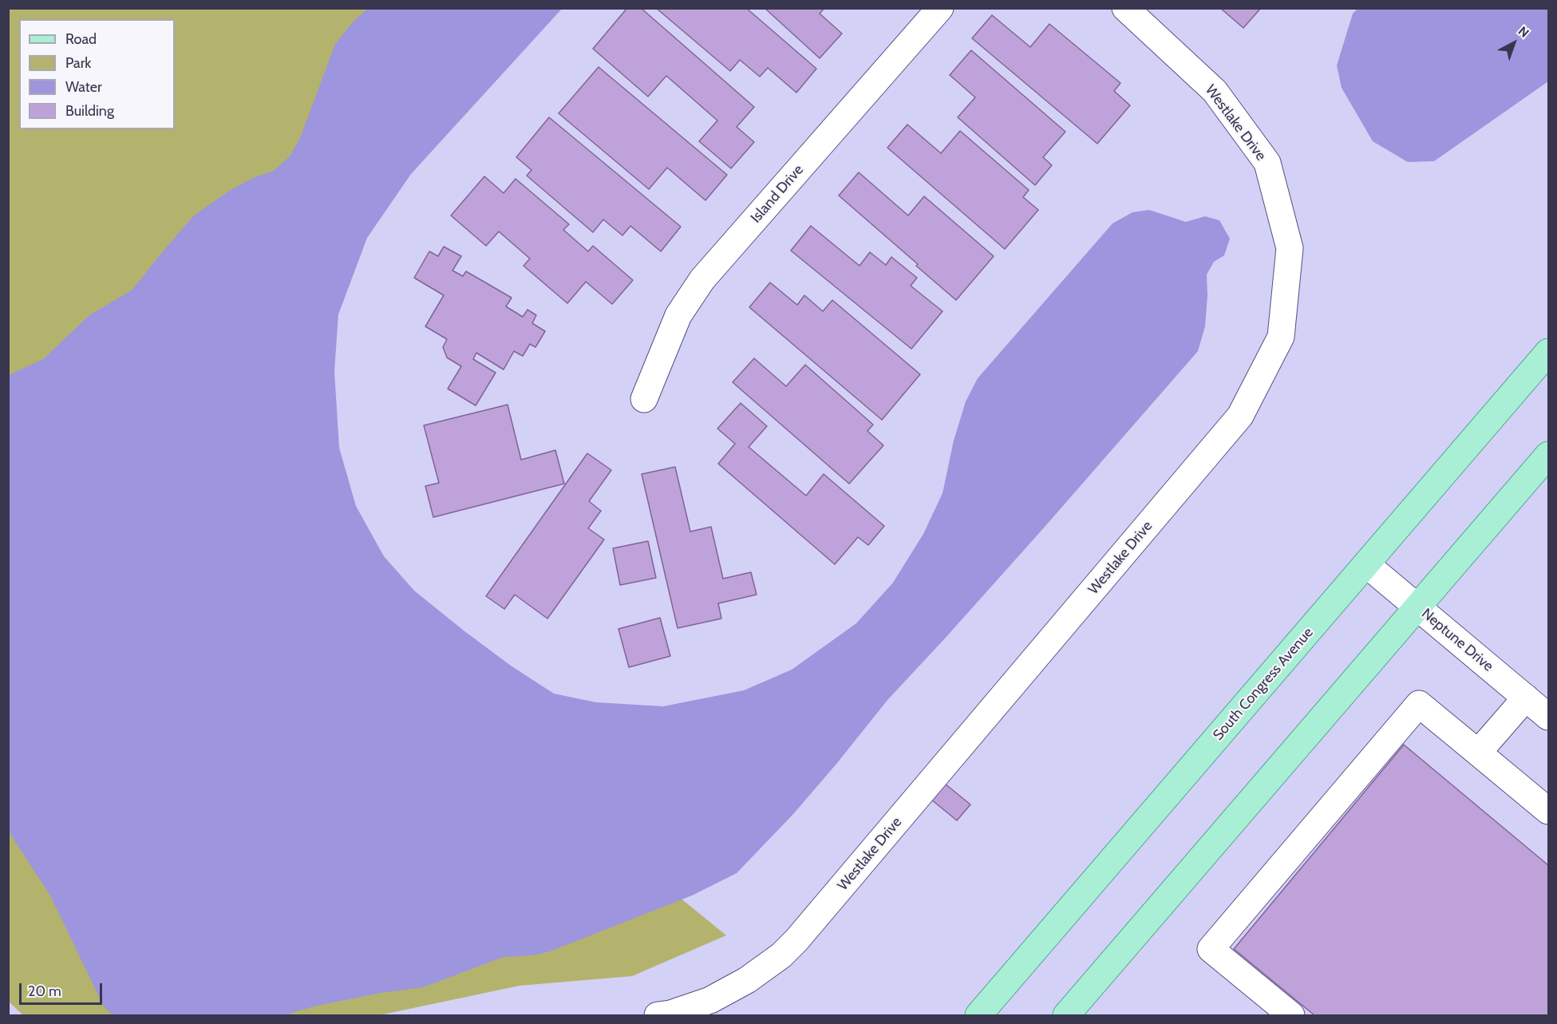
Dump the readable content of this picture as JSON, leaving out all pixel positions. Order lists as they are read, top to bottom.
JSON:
{
  "streets": {
    "main road": ["South Congress Avenue"],
    "street": ["Westlake Drive", "Island Drive", "Neptune Drive"]
  },
  "crossings": [
    ["Neptune Drive", "South Congress Avenue"]
  ],
  "legend": [
    "Road",
    "Park",
    "Water",
    "Building"
  ],
  "scale_bar": "20 m",
  "north": "top right"
}
